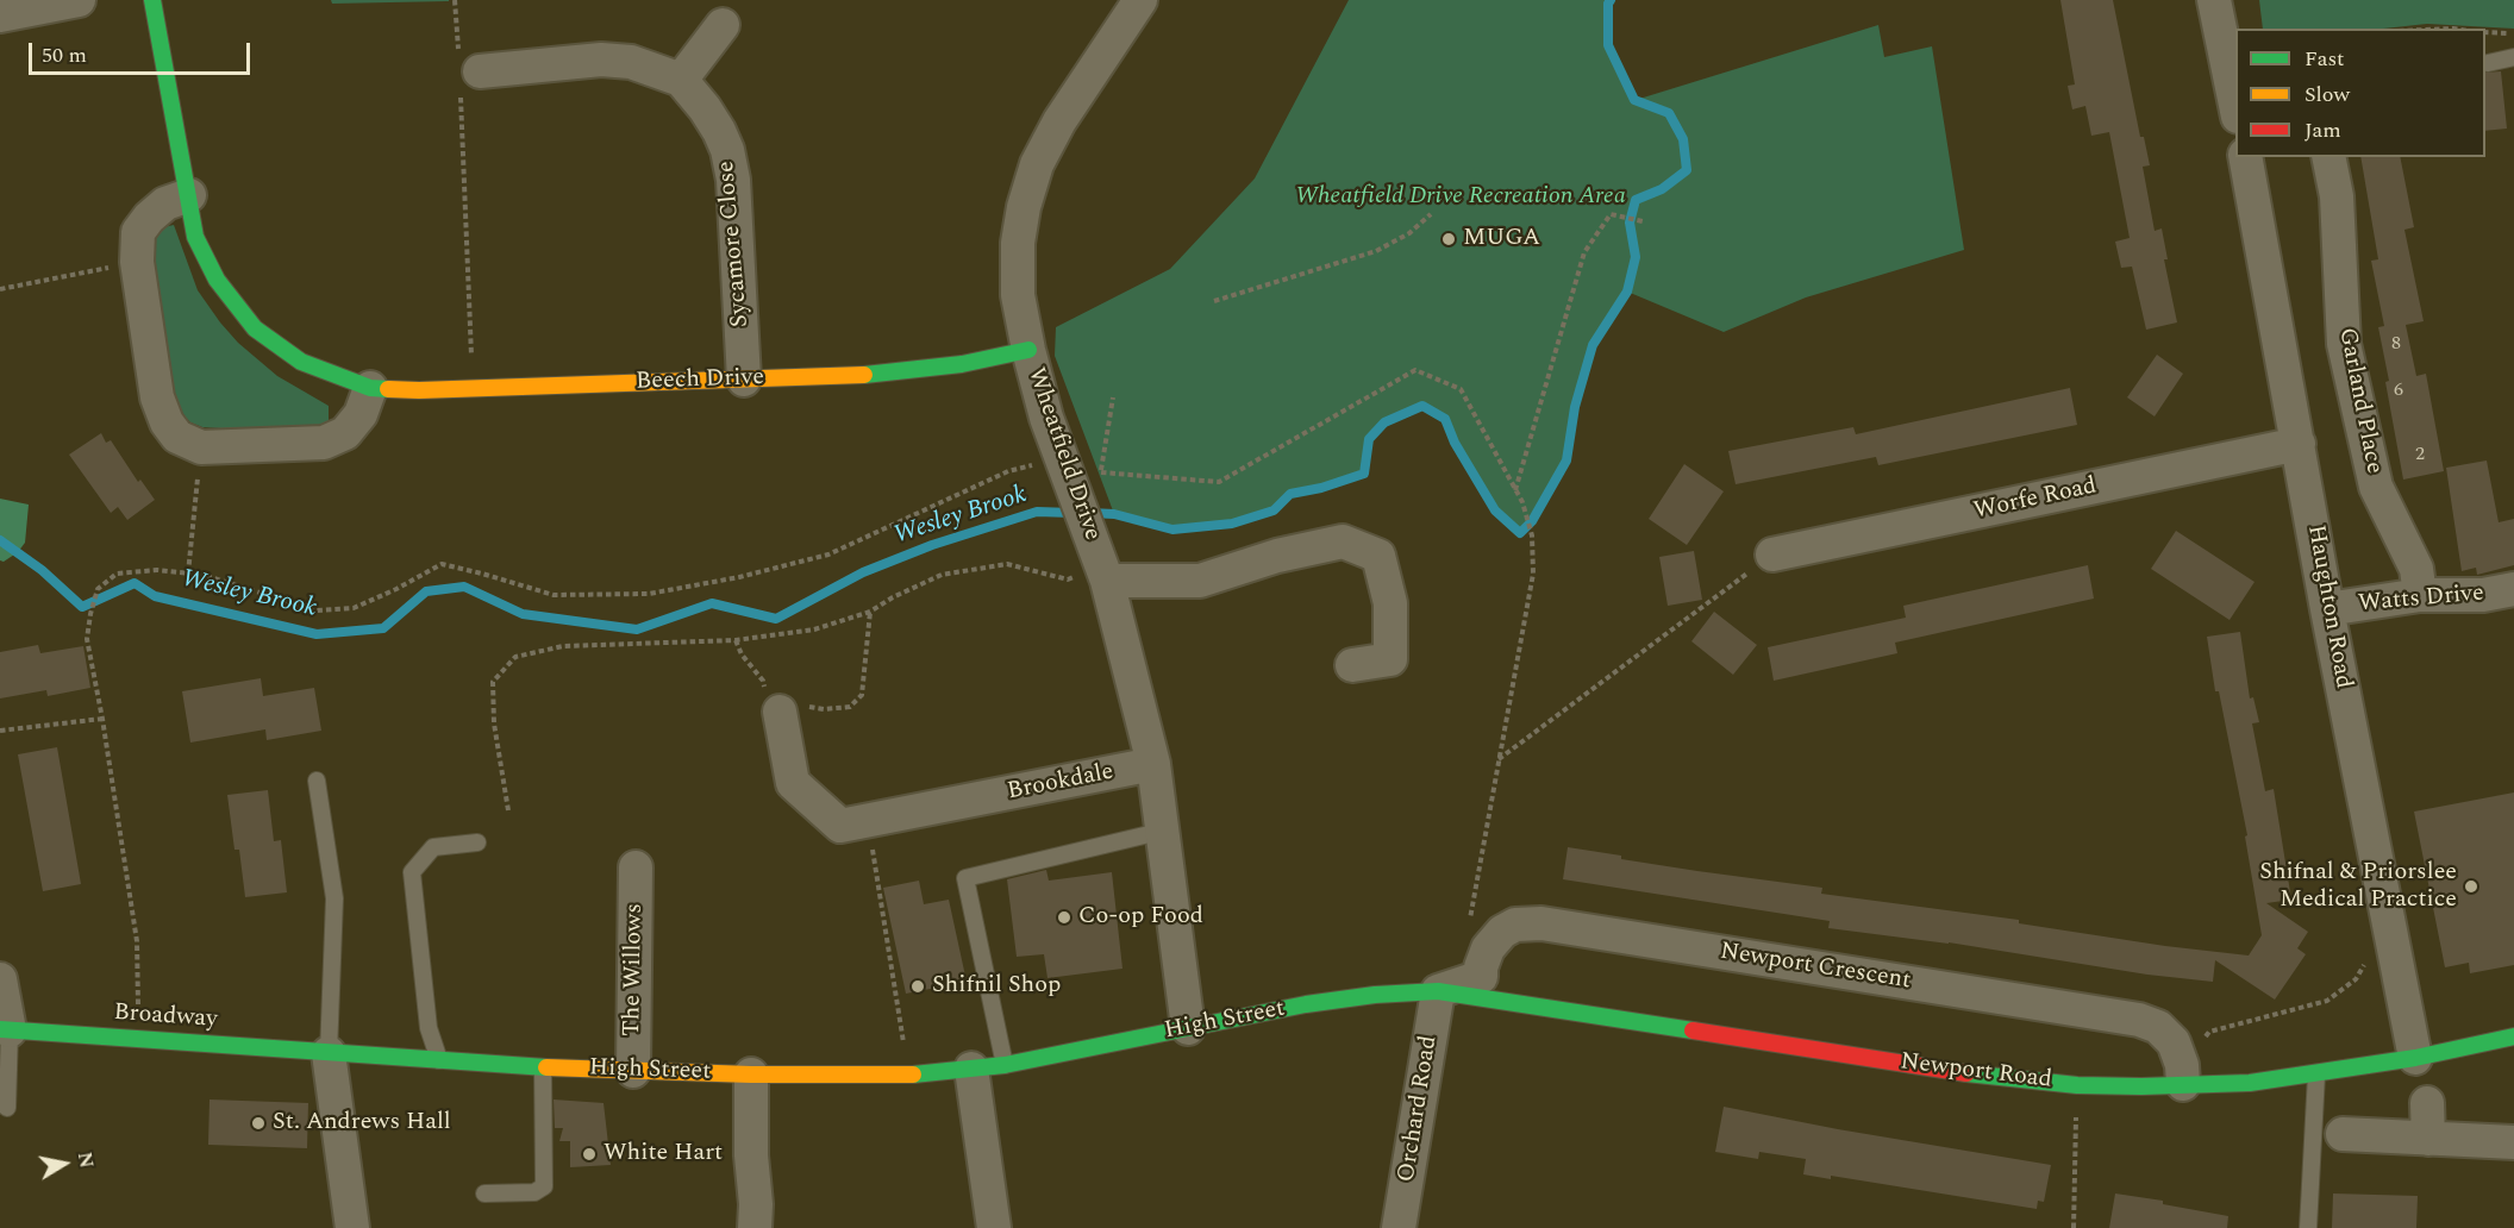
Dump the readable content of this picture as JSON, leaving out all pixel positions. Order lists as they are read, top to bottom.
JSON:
{
  "streets": {
    "main road": [
      "Beech Drive",
      "Broadway",
      "High Street",
      "Newport Road"
    ],
    "street": [
      "Sycamore Close",
      "Garland Place",
      "Wheatfield Drive",
      "Worfe Road",
      "Watts Drive",
      "Haughton Road",
      "Brookdale",
      "Newport Crescent",
      "The Willows",
      "Orchard Road"
    ]
  },
  "crossings": [
    ["Sycamore Close", "Beech Drive"],
    ["Beech Drive", "Wheatfield Drive"],
    ["Garland Place", "Watts Drive"],
    ["Wheatfield Drive", "Brookdale"],
    ["Worfe Road", "Haughton Road"],
    ["Watts Drive", "Haughton Road"],
    ["Haughton Road", "Newport Road"],
    ["Newport Crescent", "High Street"],
    ["Newport Crescent", "Newport Road"],
    ["Newport Crescent", "Orchard Road"],
    ["The Willows", "High Street"],
    ["Broadway", "High Street"],
    ["High Street", "Newport Road"],
    ["High Street", "Orchard Road"],
    ["Newport Road", "Orchard Road"]
  ],
  "water": ["Wesley Brook"],
  "parks": ["Wheatfield Drive Recreation Area"],
  "places": [
    "MUGA",
    "Shifnal & Priorslee Medical Practice",
    "Co-op Food",
    "Shifnil Shop",
    "St. Andrews Hall",
    "White Hart"
  ],
  "house_numbers": ["8", "6", "2"],
  "legend": ["Fast", "Slow", "Jam"],
  "scale_bar": "50 m",
  "north": "right"
}
